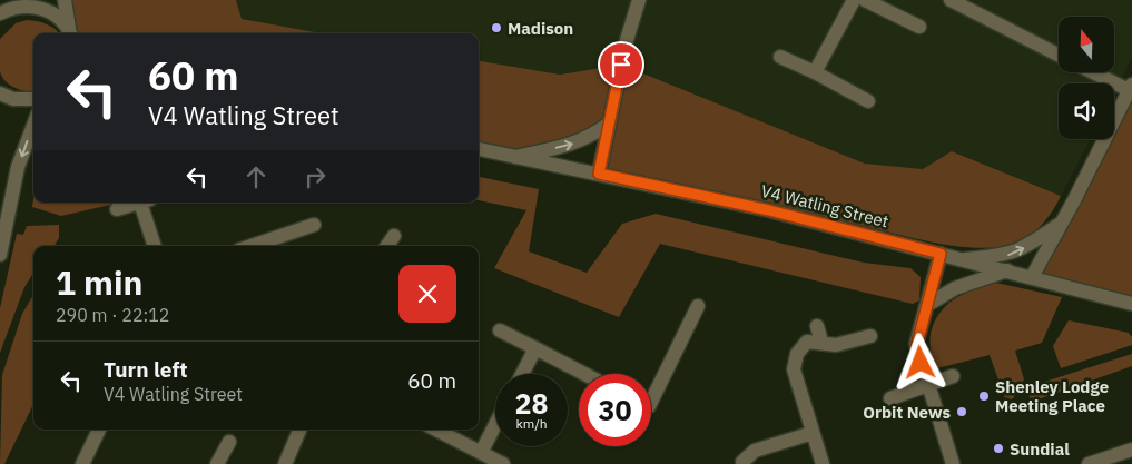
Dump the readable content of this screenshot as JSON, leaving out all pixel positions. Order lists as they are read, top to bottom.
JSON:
{
  "streets": {
    "street": ["V4 Watling Street"]
  },
  "places": [
    "Madison",
    "Shenley Lodge Meeting Place",
    "Orbit News",
    "Sundial"
  ],
  "north": "top",
  "page": {
    "turn": ["60 m", "V4 Watling Street"],
    "heading": ["1 min", "290 m · 22:12"],
    "list": [
      {
        "name": "Turn left",
        "note": "V4 Watling Street",
        "value": "60 m"
      }
    ],
    "speed": "28 km/h",
    "limit": "30"
  }
}
